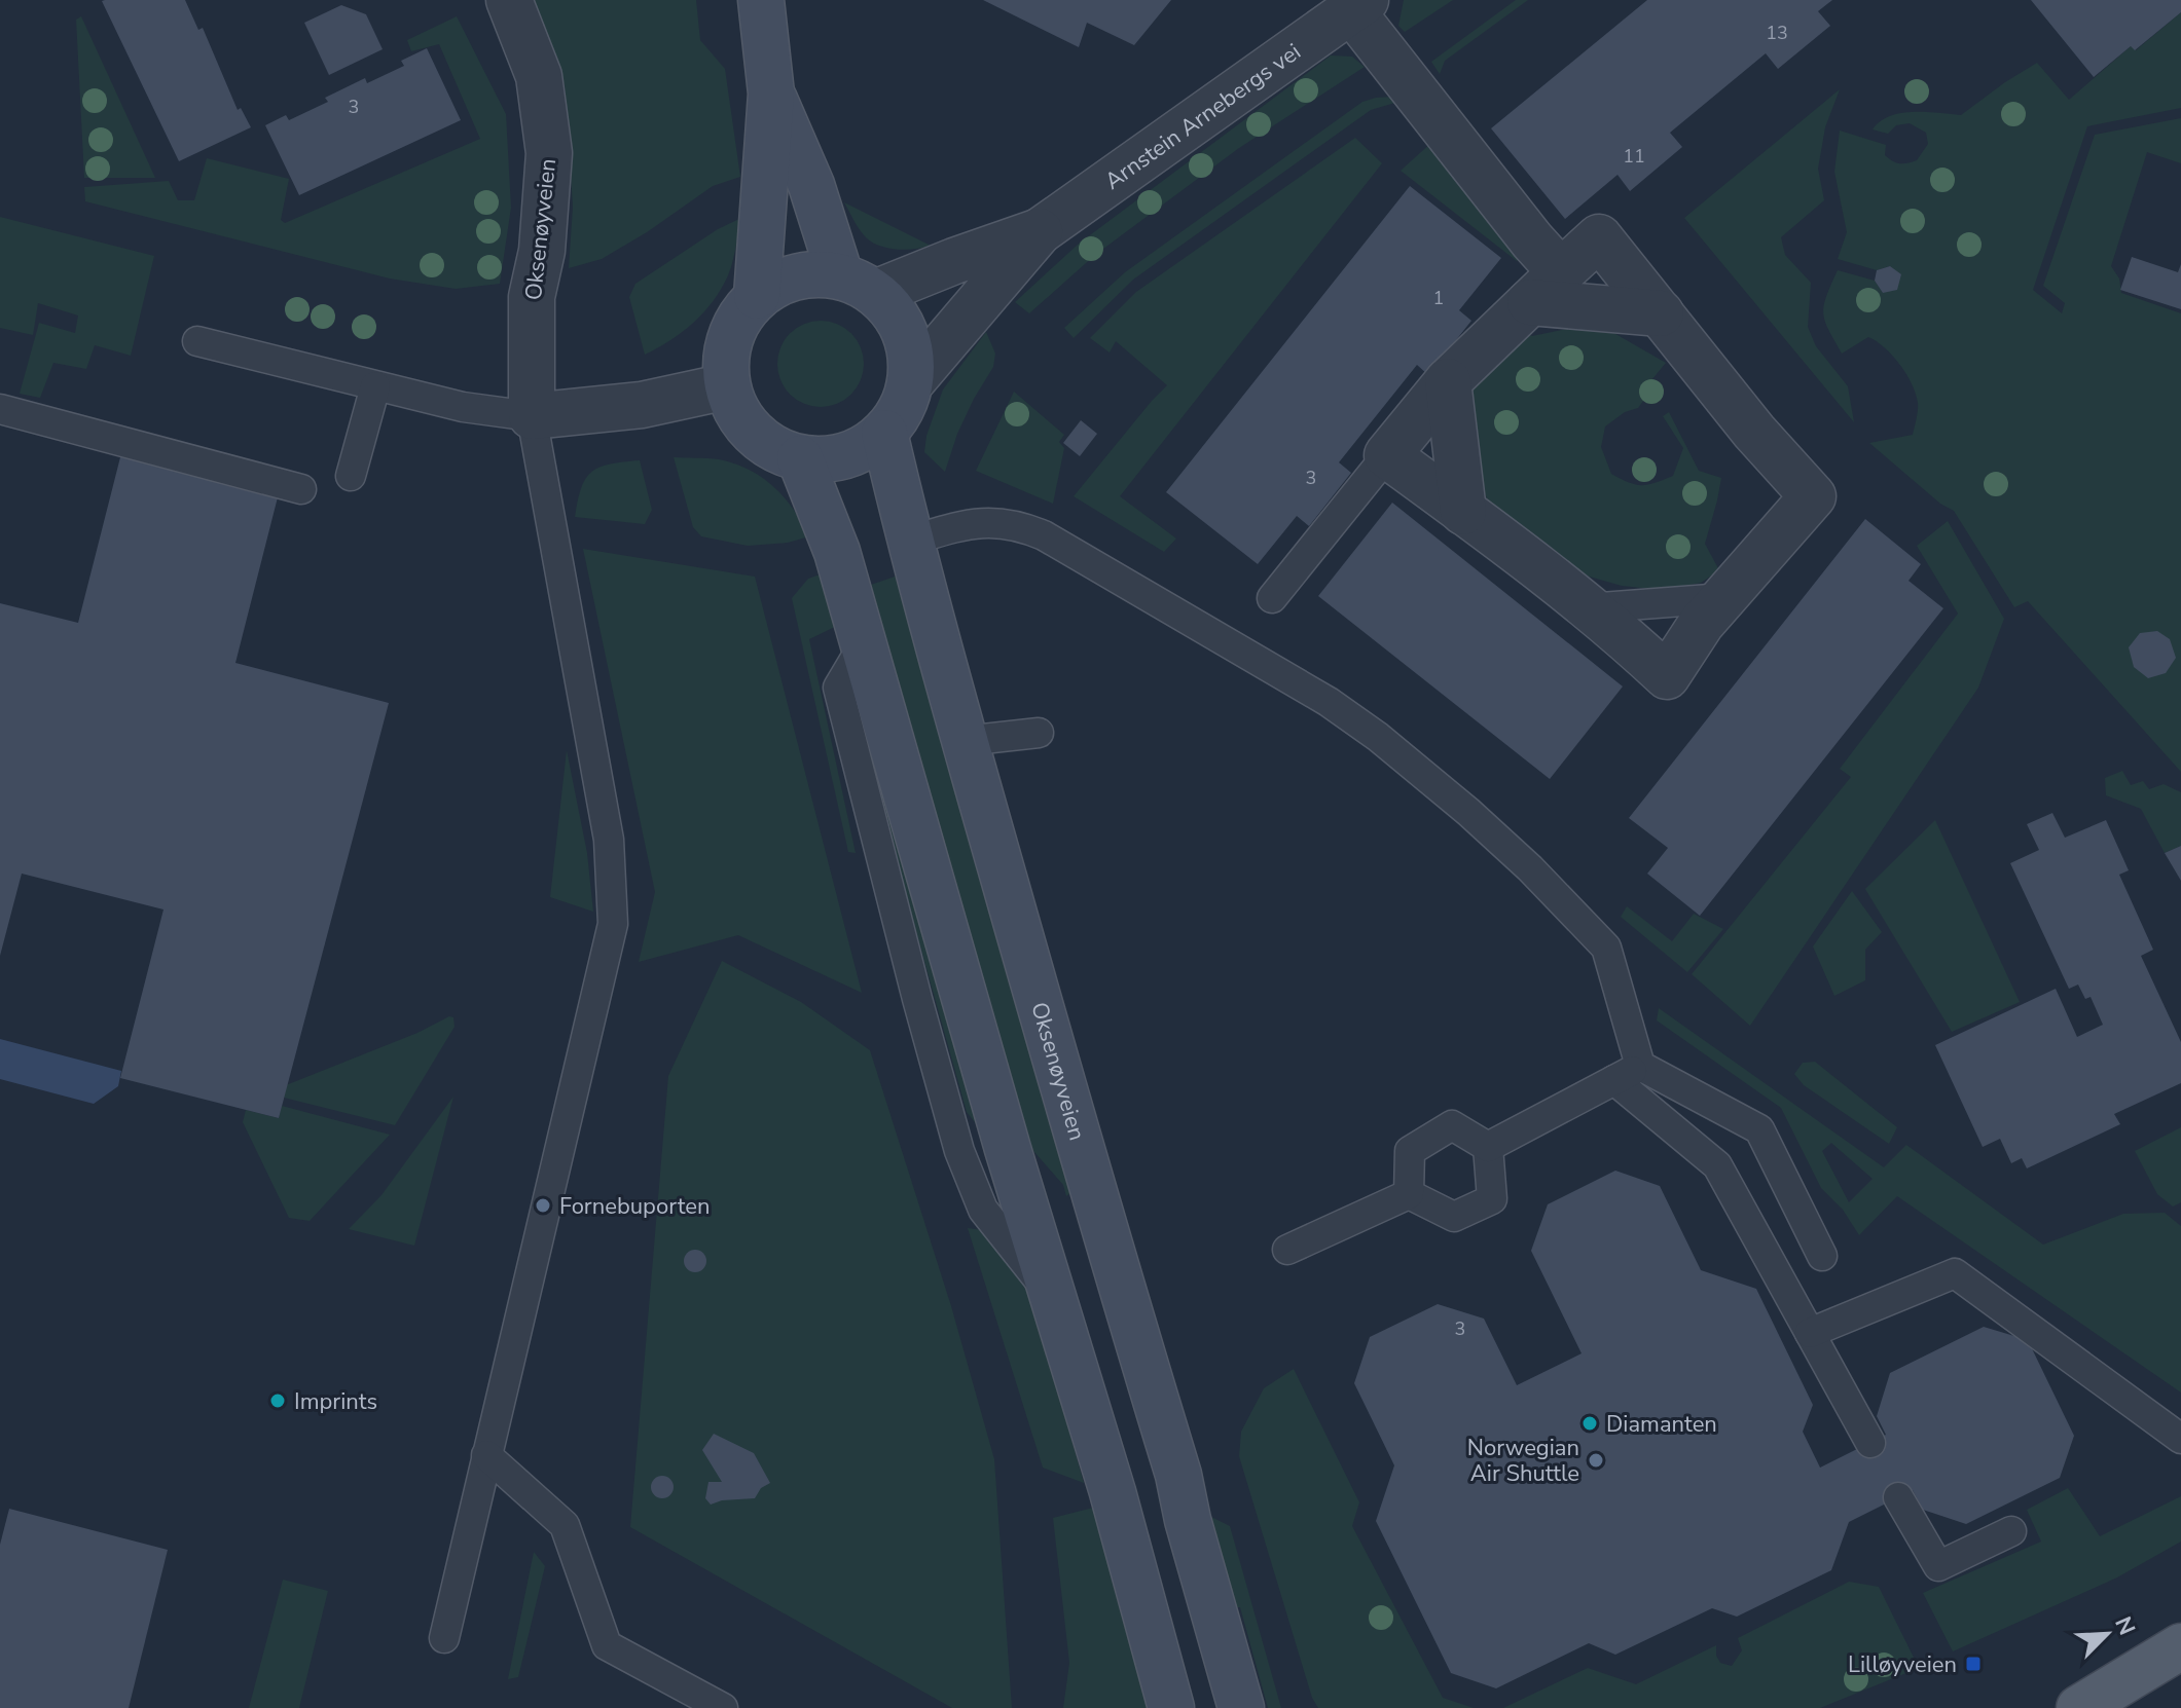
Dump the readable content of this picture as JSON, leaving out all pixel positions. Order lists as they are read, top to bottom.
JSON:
{
  "streets": {
    "street": ["Arnstein Arnebergs vei", "Oksenøyveien"]
  },
  "crossings": [
    ["Arnstein Arnebergs vei", "Oksenøyveien"]
  ],
  "places": {
    "other": [
      "Fornebuporten",
      "Imprints",
      "Diamanten",
      "Norwegian Air Shuttle"
    ],
    "transit": ["Lilløyveien"]
  },
  "house_numbers": [
    "13",
    "3",
    "11",
    "1",
    "3",
    "3"
  ],
  "north": "top right"
}
